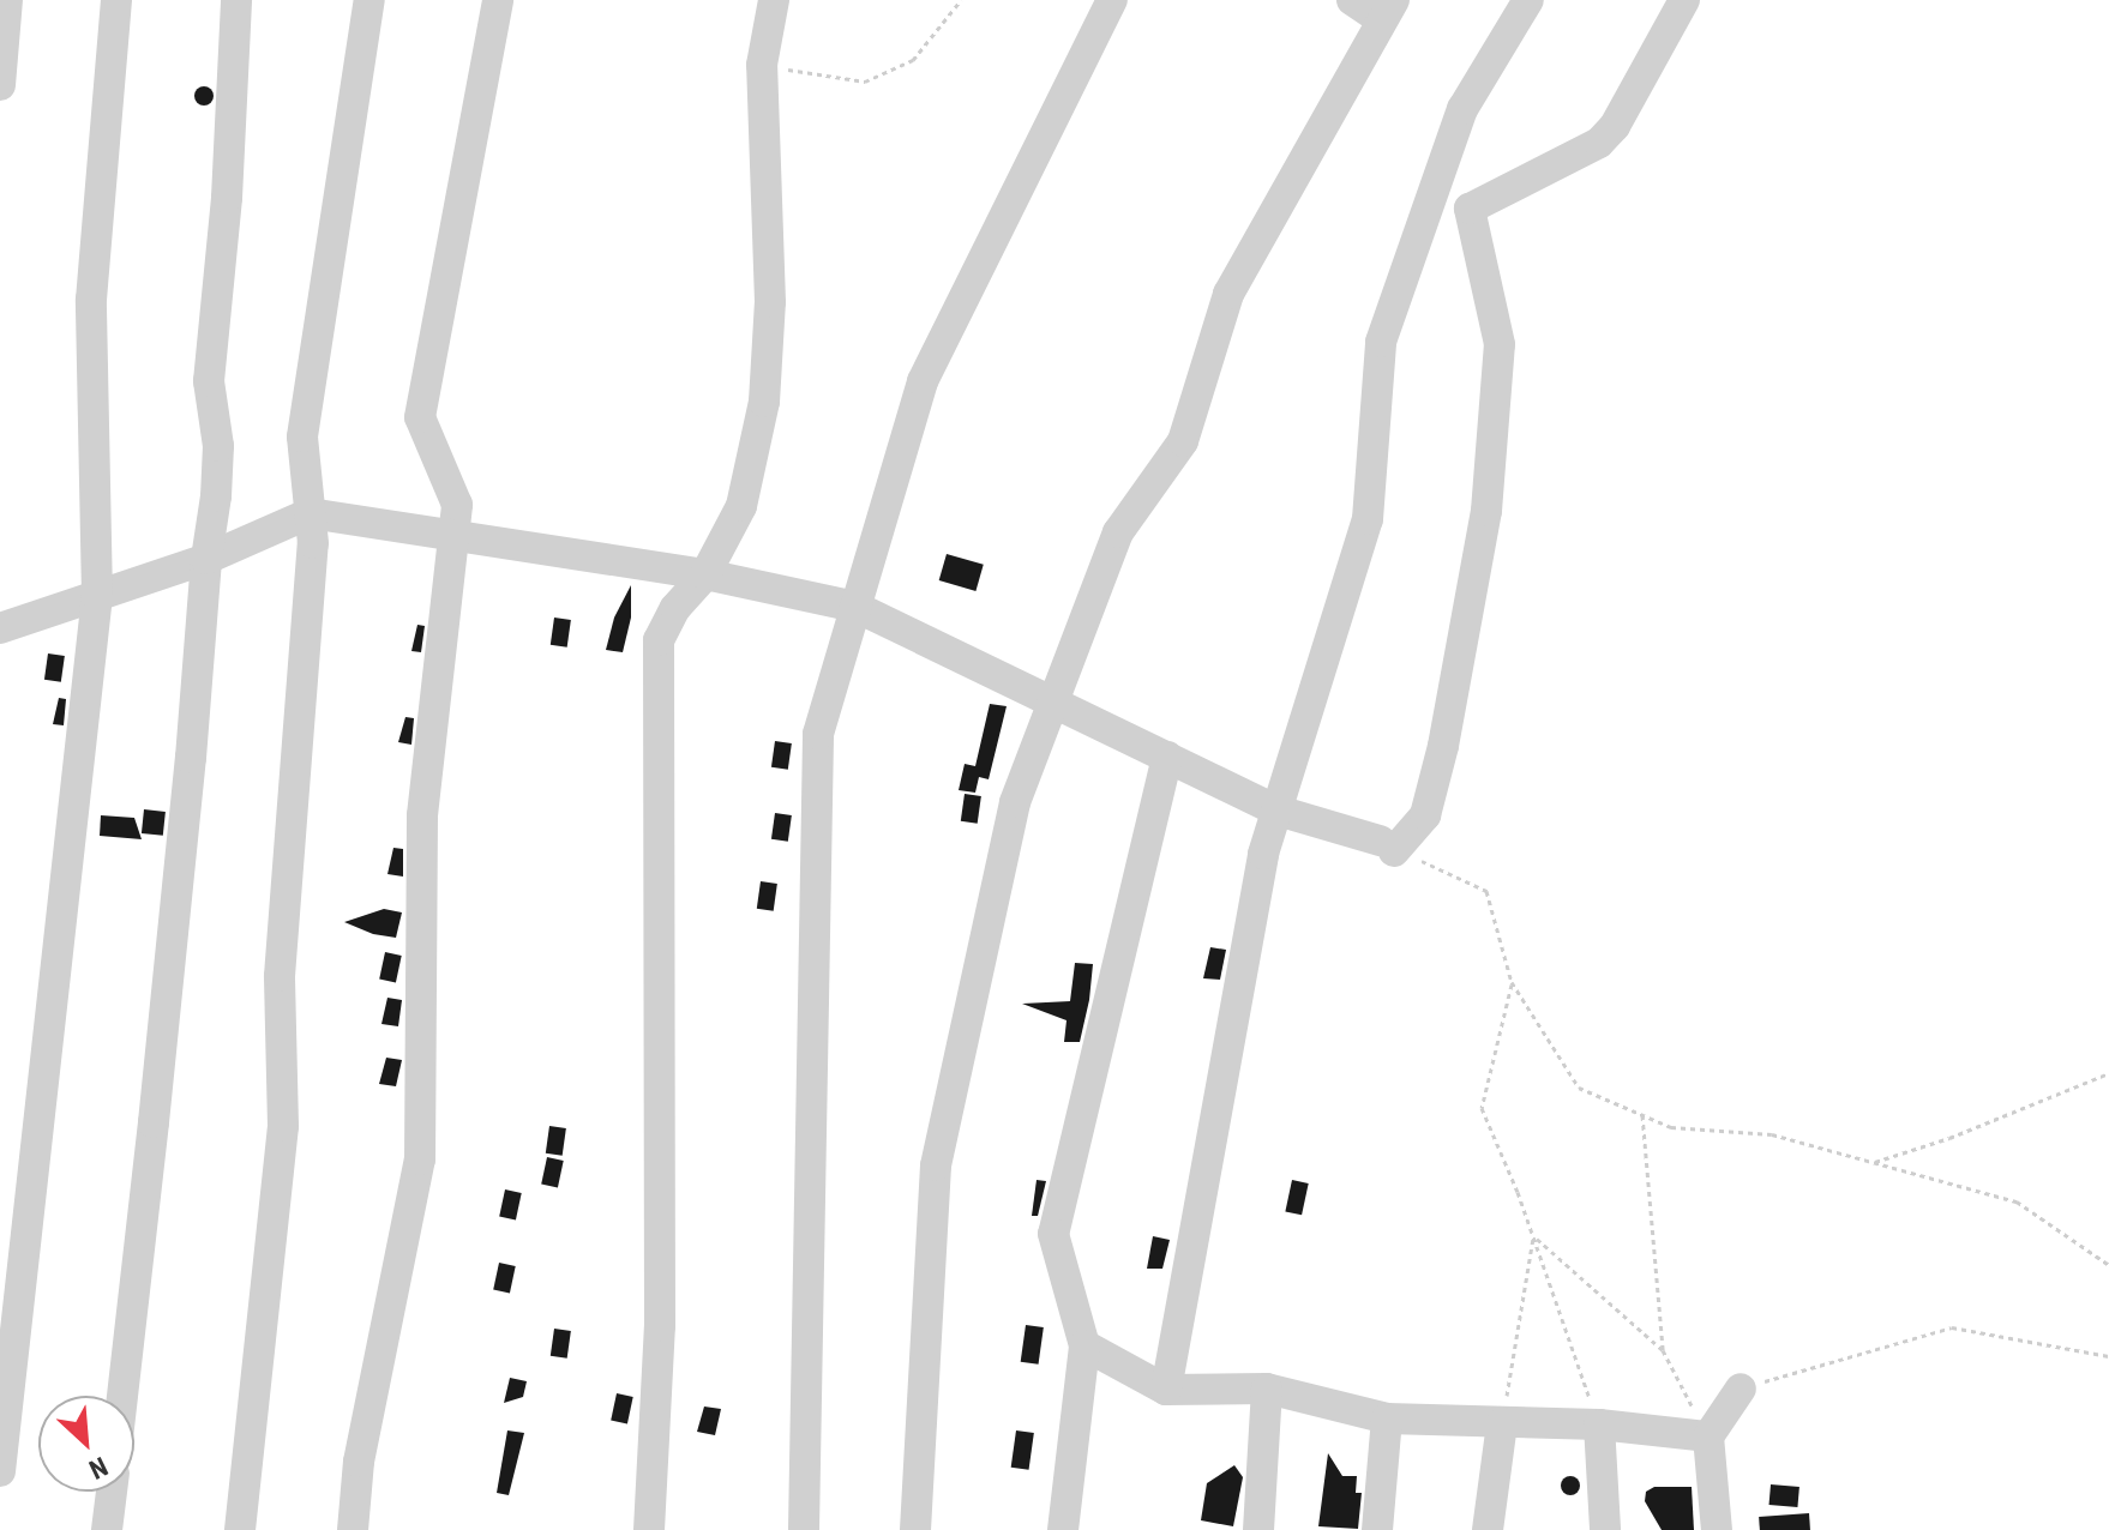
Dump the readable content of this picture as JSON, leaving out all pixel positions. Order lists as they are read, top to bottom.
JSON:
{
  "north": "bottom right"
}
